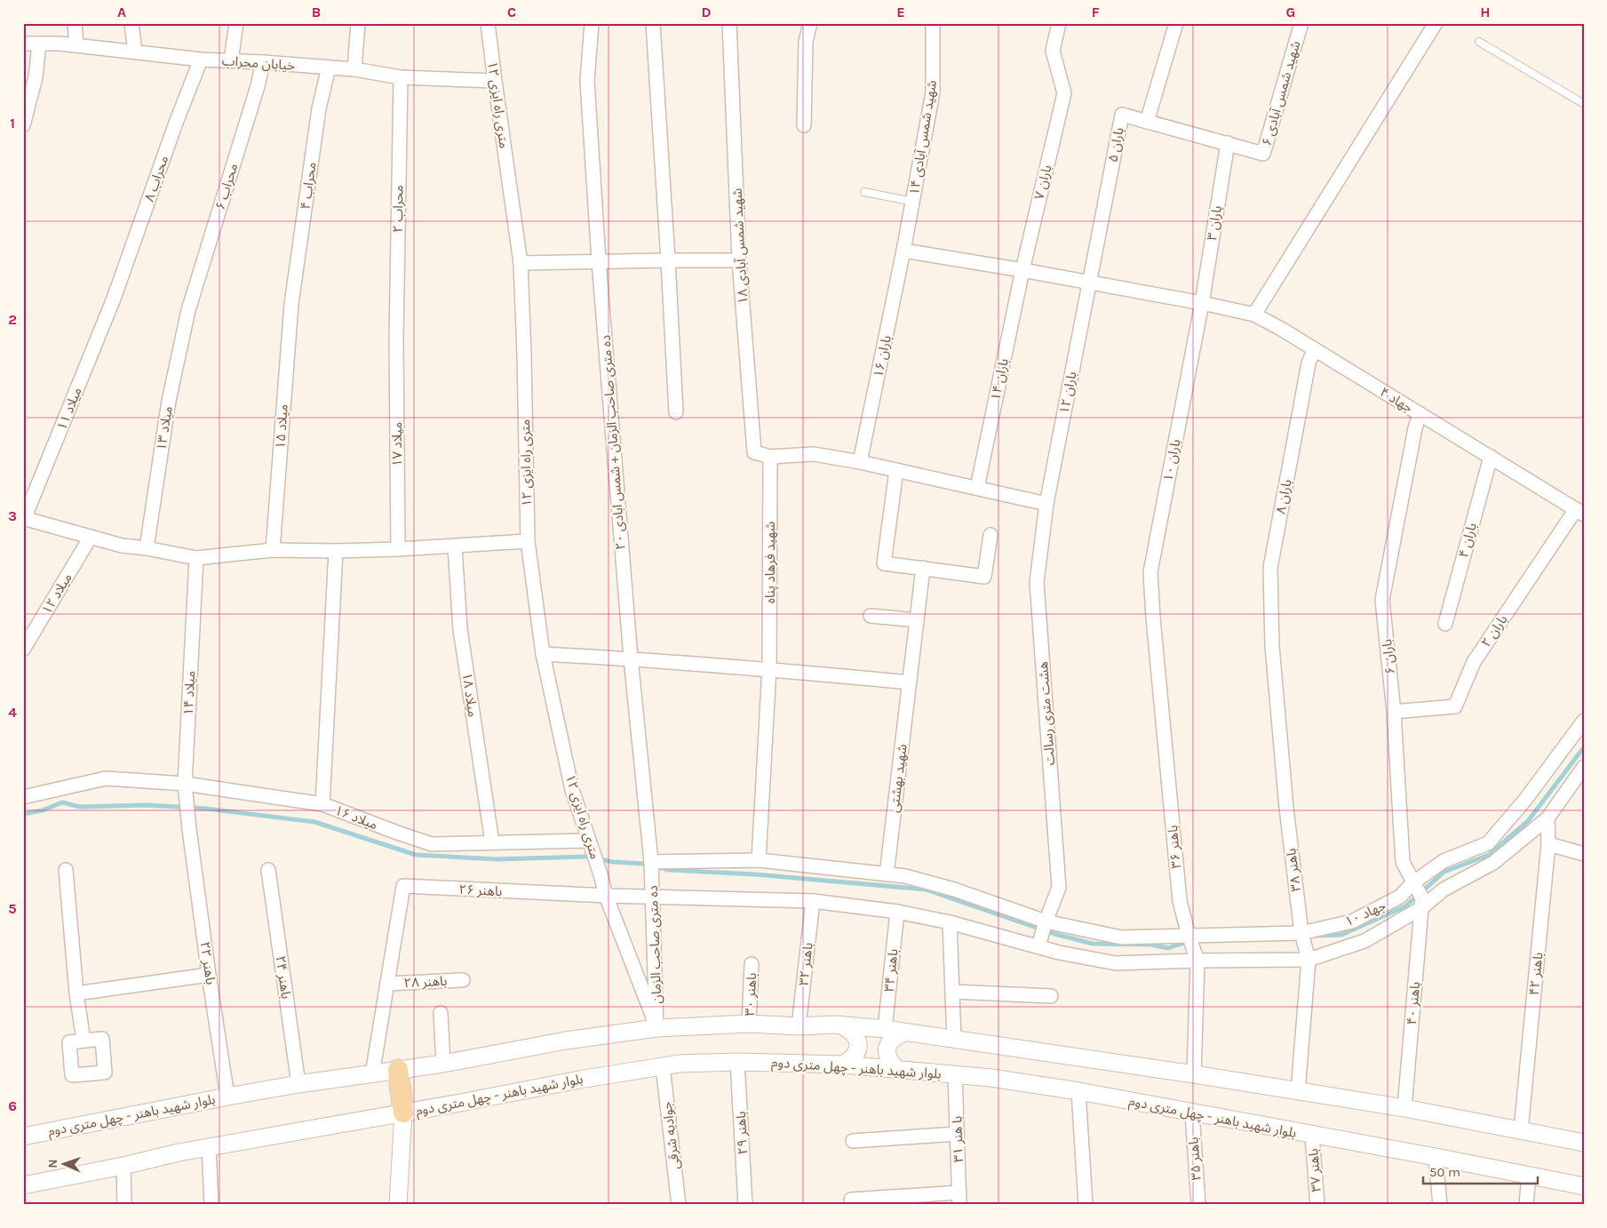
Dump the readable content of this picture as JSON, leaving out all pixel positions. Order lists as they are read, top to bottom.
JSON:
{
  "streets": {
    "street": [
      "خیابان محراب",
      "شهید شمس آبادی ۶",
      "۱۲ متری راه ایزی",
      "شهید شمس آبادی ۱۴",
      "باران ۵",
      "محراب ۸",
      "باران ۷",
      "محراب ۴",
      "محراب ۶",
      "محراب ۲",
      "باران ۳",
      "شهید شمس آبادی ۱۸",
      "باران ۱۶",
      "باران ۱۴",
      "باران ۱۲",
      "جهاد ۴",
      "میلاد ۱۱",
      "میلاد ۱۵",
      "میلاد ۱۳",
      "ده متری صاحب الزمان + شمس ابادی ۲۰",
      "میلاد ۱۷",
      "باران ۱۰",
      "باران ۸",
      "باران ۴",
      "شهید فرهاد پناه",
      "میلاد ۱۲",
      "باران ۲",
      "باران ۶",
      "میلاد ۱۴",
      "میلاد ۱۸",
      "هشت متری رسالت",
      "شهید بهشتی",
      "میلاد ۱۶",
      "باهنر ۳۶",
      "باهنر ۳۸",
      "باهنر ۲۶",
      "جهاد ۱۰",
      "ده متری صاحب الزمان",
      "باهنر ۲۲",
      "باهنر ۳۲",
      "باهنر ۳۴",
      "باهنر ۴۲",
      "باهنر ۲۴",
      "باهنر ۲۸",
      "باهنر ۳۰",
      "باهنر ۴۰",
      "بلوار شهید باهنر - چهل متری دوم",
      "باهنر ۲۹",
      "جوادیه شرقی",
      "با هنر ۳۱",
      "باهنر ۳۵",
      "باهنر ۳۷"
    ]
  },
  "crossings": [
    ["خیابان محراب", "۱۲ متری راه ایزی"],
    ["خیابان محراب", "محراب ۸"],
    ["خیابان محراب", "محراب ۴"],
    ["خیابان محراب", "محراب ۶"],
    ["خیابان محراب", "محراب ۲"],
    ["شهید شمس آبادی ۶", "باران ۵"],
    ["شهید شمس آبادی ۶", "باران ۳"],
    ["۱۲ متری راه ایزی", "میلاد ۱۶"],
    ["۱۲ متری راه ایزی", "باهنر ۲۶"],
    ["شهید شمس آبادی ۱۴", "باران ۱۶"],
    ["شهید شمس آبادی ۱۴", "جهاد ۴"],
    ["باران ۵", "باران ۳"],
    ["باران ۵", "باران ۱۲"],
    ["باران ۵", "جهاد ۴"],
    ["محراب ۸", "میلاد ۱۱"],
    ["باران ۷", "باران ۱۴"],
    ["باران ۷", "جهاد ۴"],
    ["محراب ۴", "میلاد ۱۵"],
    ["محراب ۶", "میلاد ۱۳"],
    ["محراب ۲", "میلاد ۱۷"],
    ["باران ۳", "جهاد ۴"],
    ["باران ۳", "باران ۱۰"],
    ["شهید شمس آبادی ۱۸", "شهید فرهاد پناه"],
    ["باران ۱۶", "جهاد ۴"],
    ["باران ۱۴", "جهاد ۴"],
    ["باران ۱۲", "جهاد ۴"],
    ["باران ۱۲", "هشت متری رسالت"],
    ["جهاد ۴", "باران ۱۰"],
    ["جهاد ۴", "باران ۸"],
    ["جهاد ۴", "باران ۴"],
    ["جهاد ۴", "باران ۲"],
    ["جهاد ۴", "باران ۶"],
    ["ده متری صاحب الزمان + شمس ابادی ۲۰", "جهاد ۱۰"],
    ["ده متری صاحب الزمان + شمس ابادی ۲۰", "ده متری صاحب الزمان"],
    ["باران ۱۰", "باهنر ۳۶"],
    ["باران ۸", "باهنر ۳۸"],
    ["شهید فرهاد پناه", "جهاد ۱۰"],
    ["باران ۲", "باران ۶"],
    ["باران ۶", "جهاد ۱۰"],
    ["باران ۶", "باهنر ۴۰"],
    ["میلاد ۱۴", "باهنر ۲۲"],
    ["میلاد ۱۸", "میلاد ۱۶"],
    ["هشت متری رسالت", "جهاد ۱۰"],
    ["شهید بهشتی", "جهاد ۱۰"],
    ["باهنر ۳۶", "جهاد ۱۰"],
    ["باهنر ۳۶", "بلوار شهید باهنر - چهل متری دوم"],
    ["باهنر ۳۸", "جهاد ۱۰"],
    ["باهنر ۳۸", "بلوار شهید باهنر - چهل متری دوم"],
    ["باهنر ۲۶", "باهنر ۲۸"],
    ["باهنر ۲۶", "بلوار شهید باهنر - چهل متری دوم"],
    ["جهاد ۱۰", "ده متری صاحب الزمان"],
    ["جهاد ۱۰", "باهنر ۴۰"],
    ["ده متری صاحب الزمان", "بلوار شهید باهنر - چهل متری دوم"],
    ["باهنر ۲۲", "بلوار شهید باهنر - چهل متری دوم"],
    ["باهنر ۳۲", "بلوار شهید باهنر - چهل متری دوم"],
    ["باهنر ۳۴", "بلوار شهید باهنر - چهل متری دوم"],
    ["باهنر ۴۲", "بلوار شهید باهنر - چهل متری دوم"],
    ["باهنر ۲۴", "بلوار شهید باهنر - چهل متری دوم"],
    ["باهنر ۳۰", "بلوار شهید باهنر - چهل متری دوم"],
    ["باهنر ۴۰", "بلوار شهید باهنر - چهل متری دوم"],
    ["بلوار شهید باهنر - چهل متری دوم", "باهنر ۲۹"],
    ["بلوار شهید باهنر - چهل متری دوم", "جوادیه شرقی"],
    ["بلوار شهید باهنر - چهل متری دوم", "با هنر ۳۱"],
    ["بلوار شهید باهنر - چهل متری دوم", "باهنر ۳۵"],
    ["بلوار شهید باهنر - چهل متری دوم", "باهنر ۳۷"]
  ],
  "scale_bar": "50 m",
  "north": "left",
  "grid": {
    "columns": [
      "A",
      "B",
      "C",
      "D",
      "E",
      "F",
      "G",
      "H"
    ],
    "rows": [
      "1",
      "2",
      "3",
      "4",
      "5",
      "6"
    ]
  }
}
